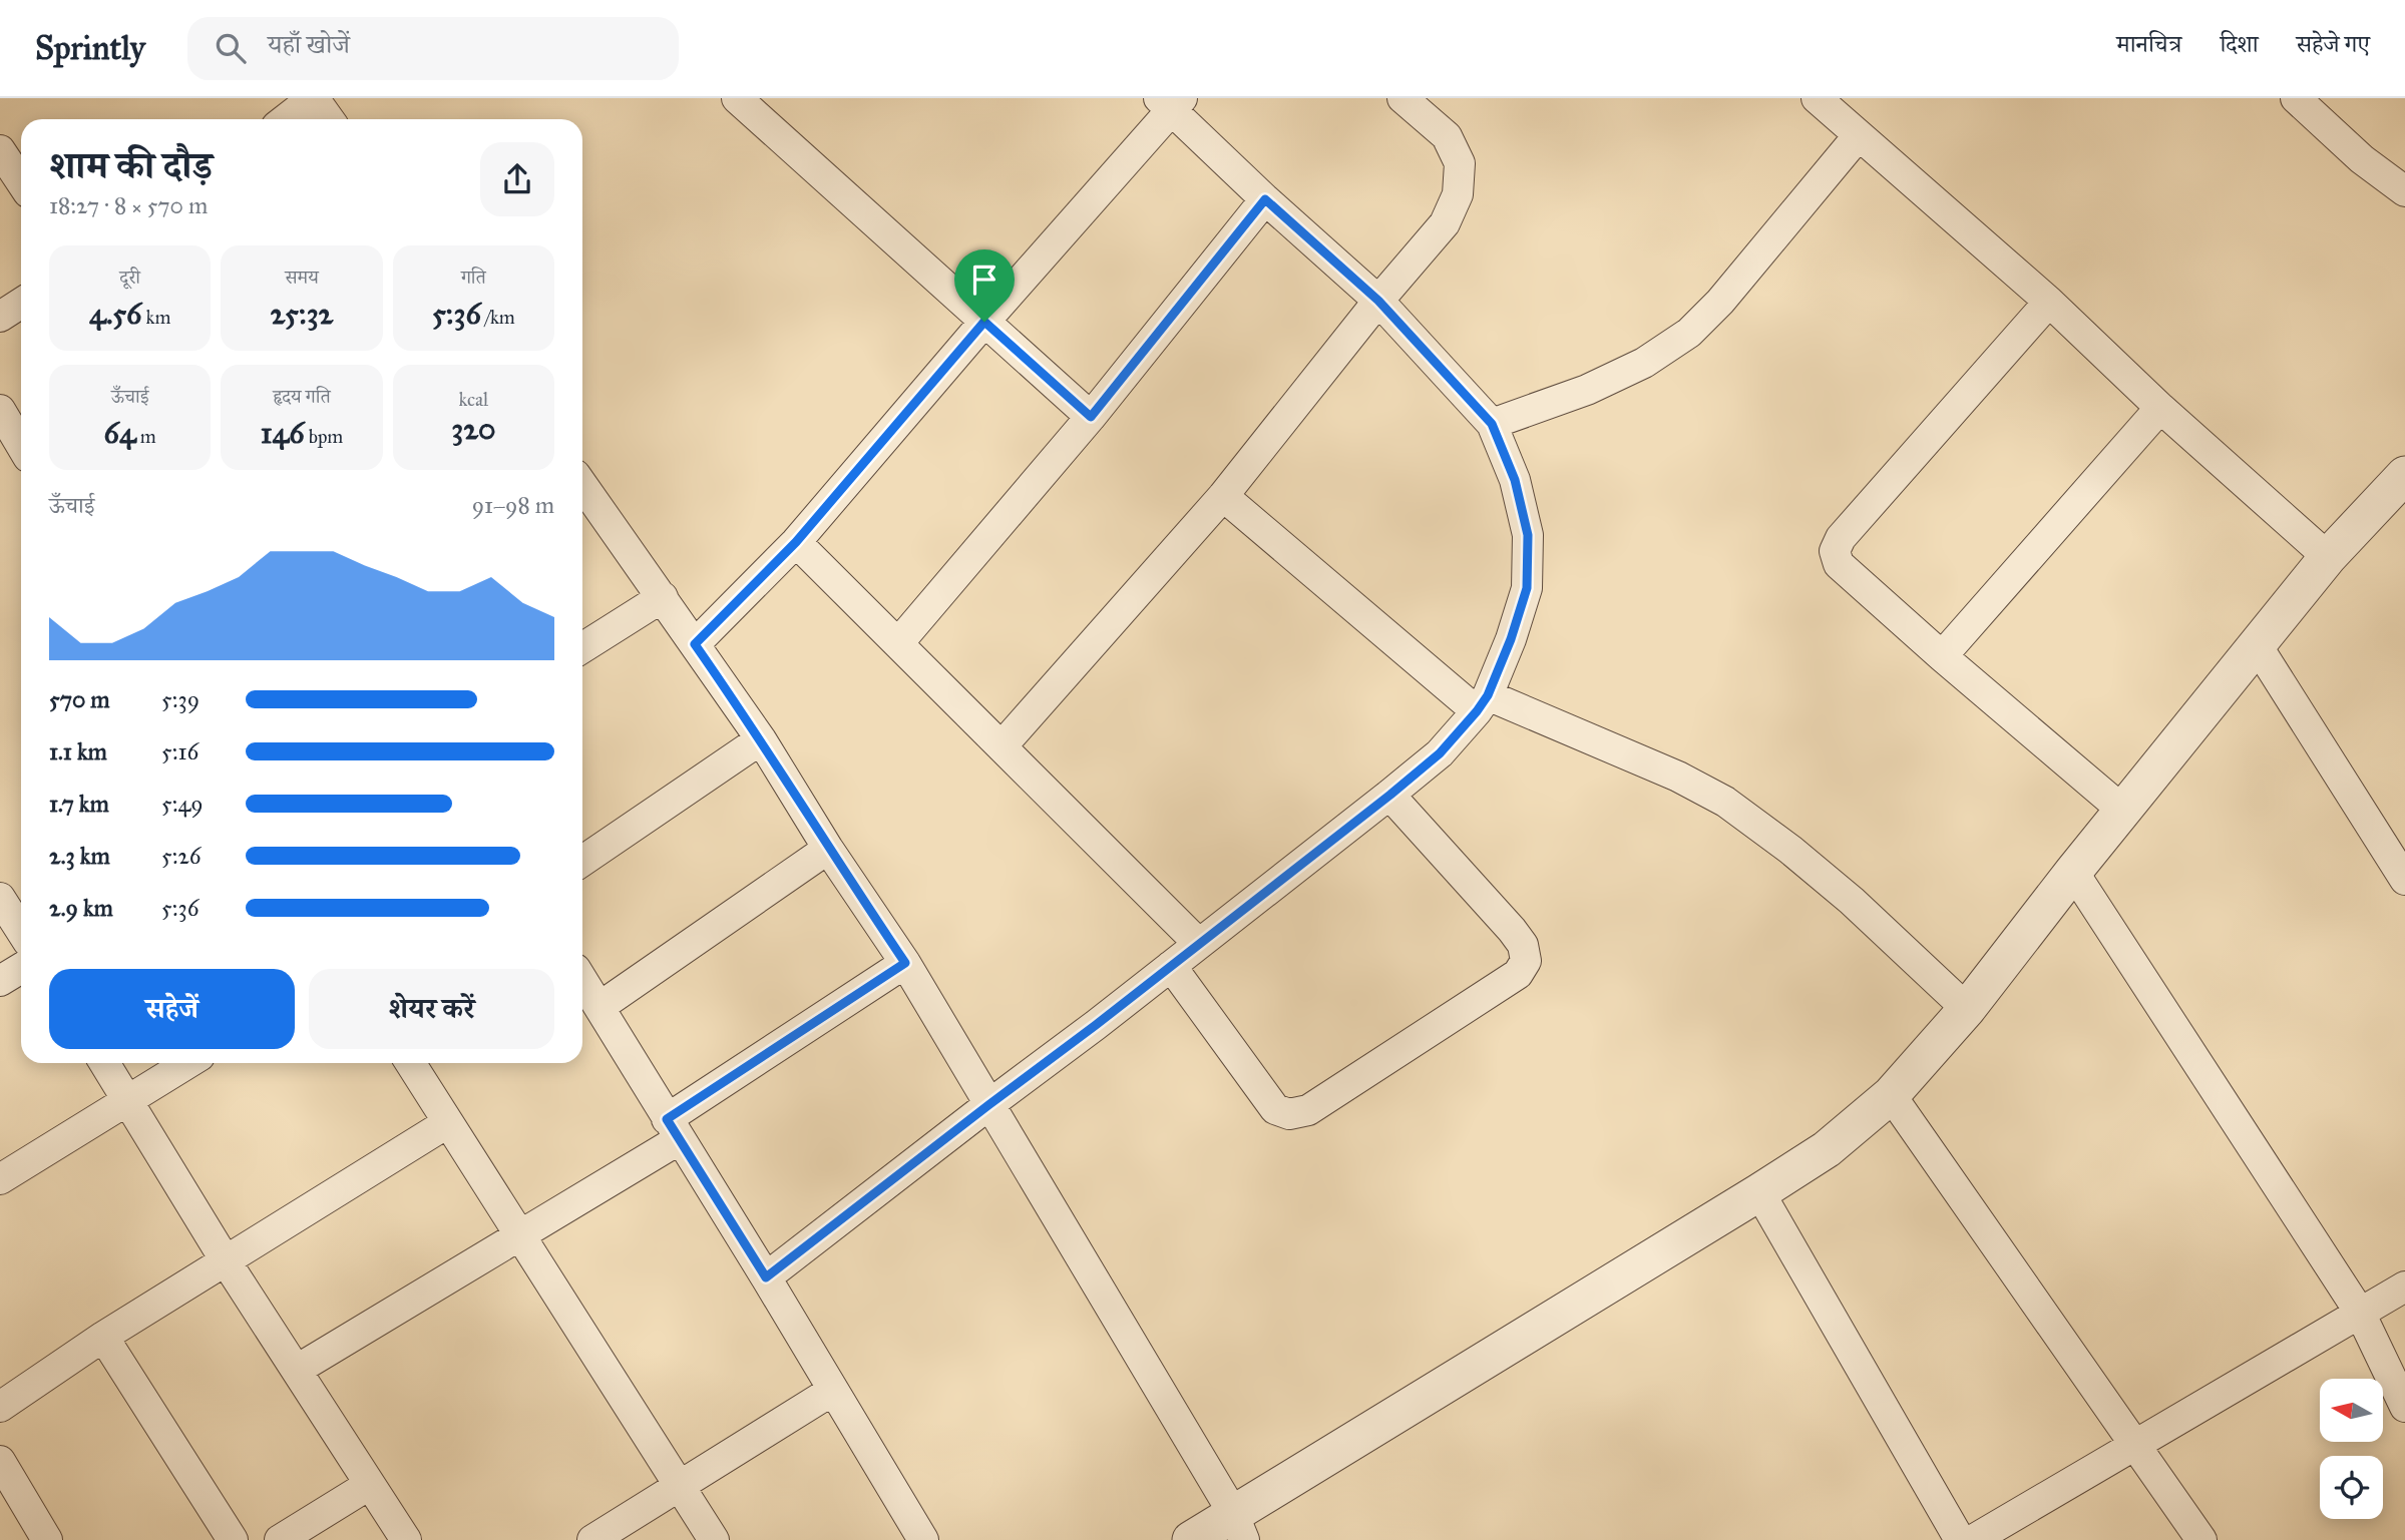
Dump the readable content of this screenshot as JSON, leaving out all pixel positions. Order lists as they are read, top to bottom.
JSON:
{
  "north": "left",
  "page": {
    "header": "Sprintly",
    "search": "यहाँ खोजें",
    "nav": ["मानचित्र", "दिशा", "सहेजे गए"],
    "heading": ["शाम की दौड़", "18:27 · 8 × 570 m"],
    "stats": [
      ["दूरी", "4.56 km"],
      ["समय", "25:32"],
      ["गति", "5:36 /km"],
      ["ऊँचाई", "64 m"],
      ["हृदय गति", "146 bpm"],
      ["kcal", "320"]
    ],
    "chart": ["ऊँचाई", "91–98 m"],
    "list": [
      {
        "name": "570 m",
        "note": "5:39"
      },
      {
        "name": "1.1 km",
        "note": "5:16"
      },
      {
        "name": "1.7 km",
        "note": "5:49"
      },
      {
        "name": "2.3 km",
        "note": "5:26"
      },
      {
        "name": "2.9 km",
        "note": "5:36"
      }
    ],
    "buttons": ["सहेजें", "शेयर करें"]
  }
}
